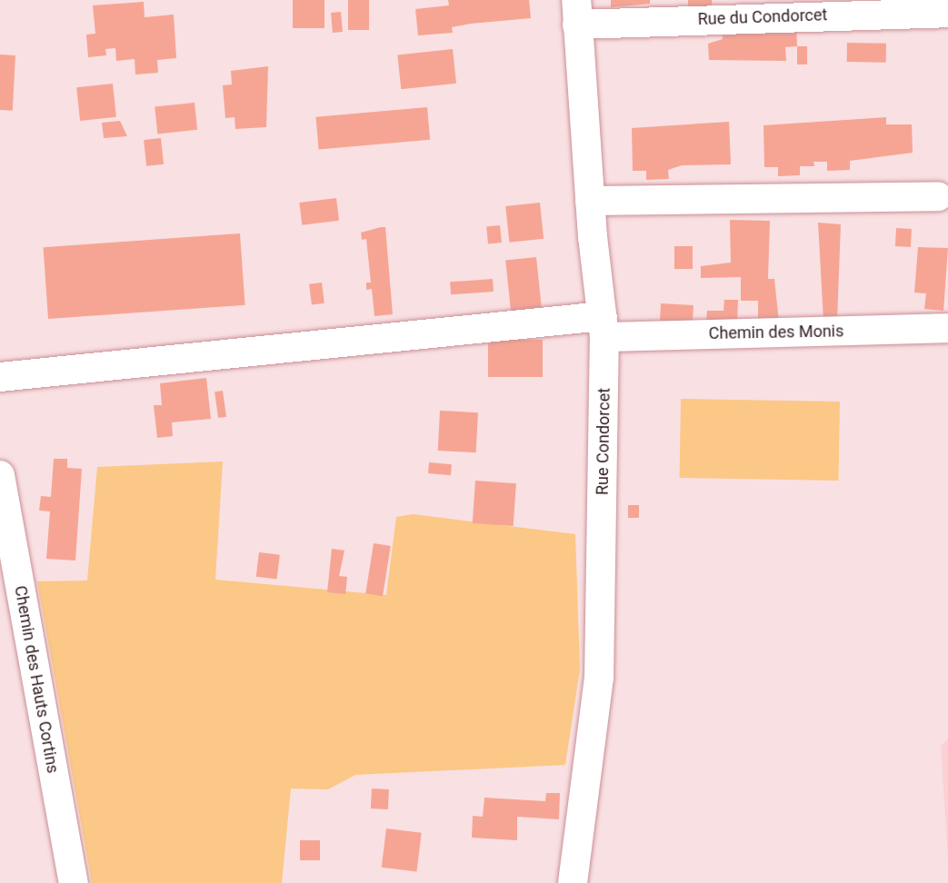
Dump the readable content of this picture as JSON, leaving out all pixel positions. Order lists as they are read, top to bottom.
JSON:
{
  "streets": {
    "street": [
      "Rue du Condorcet",
      "Chemin des Monis",
      "Rue Condorcet",
      "Chemin des Hauts Cortins"
    ]
  },
  "crossings": [
    ["Rue du Condorcet", "Rue Condorcet"],
    ["Chemin des Monis", "Rue Condorcet"]
  ]
}
